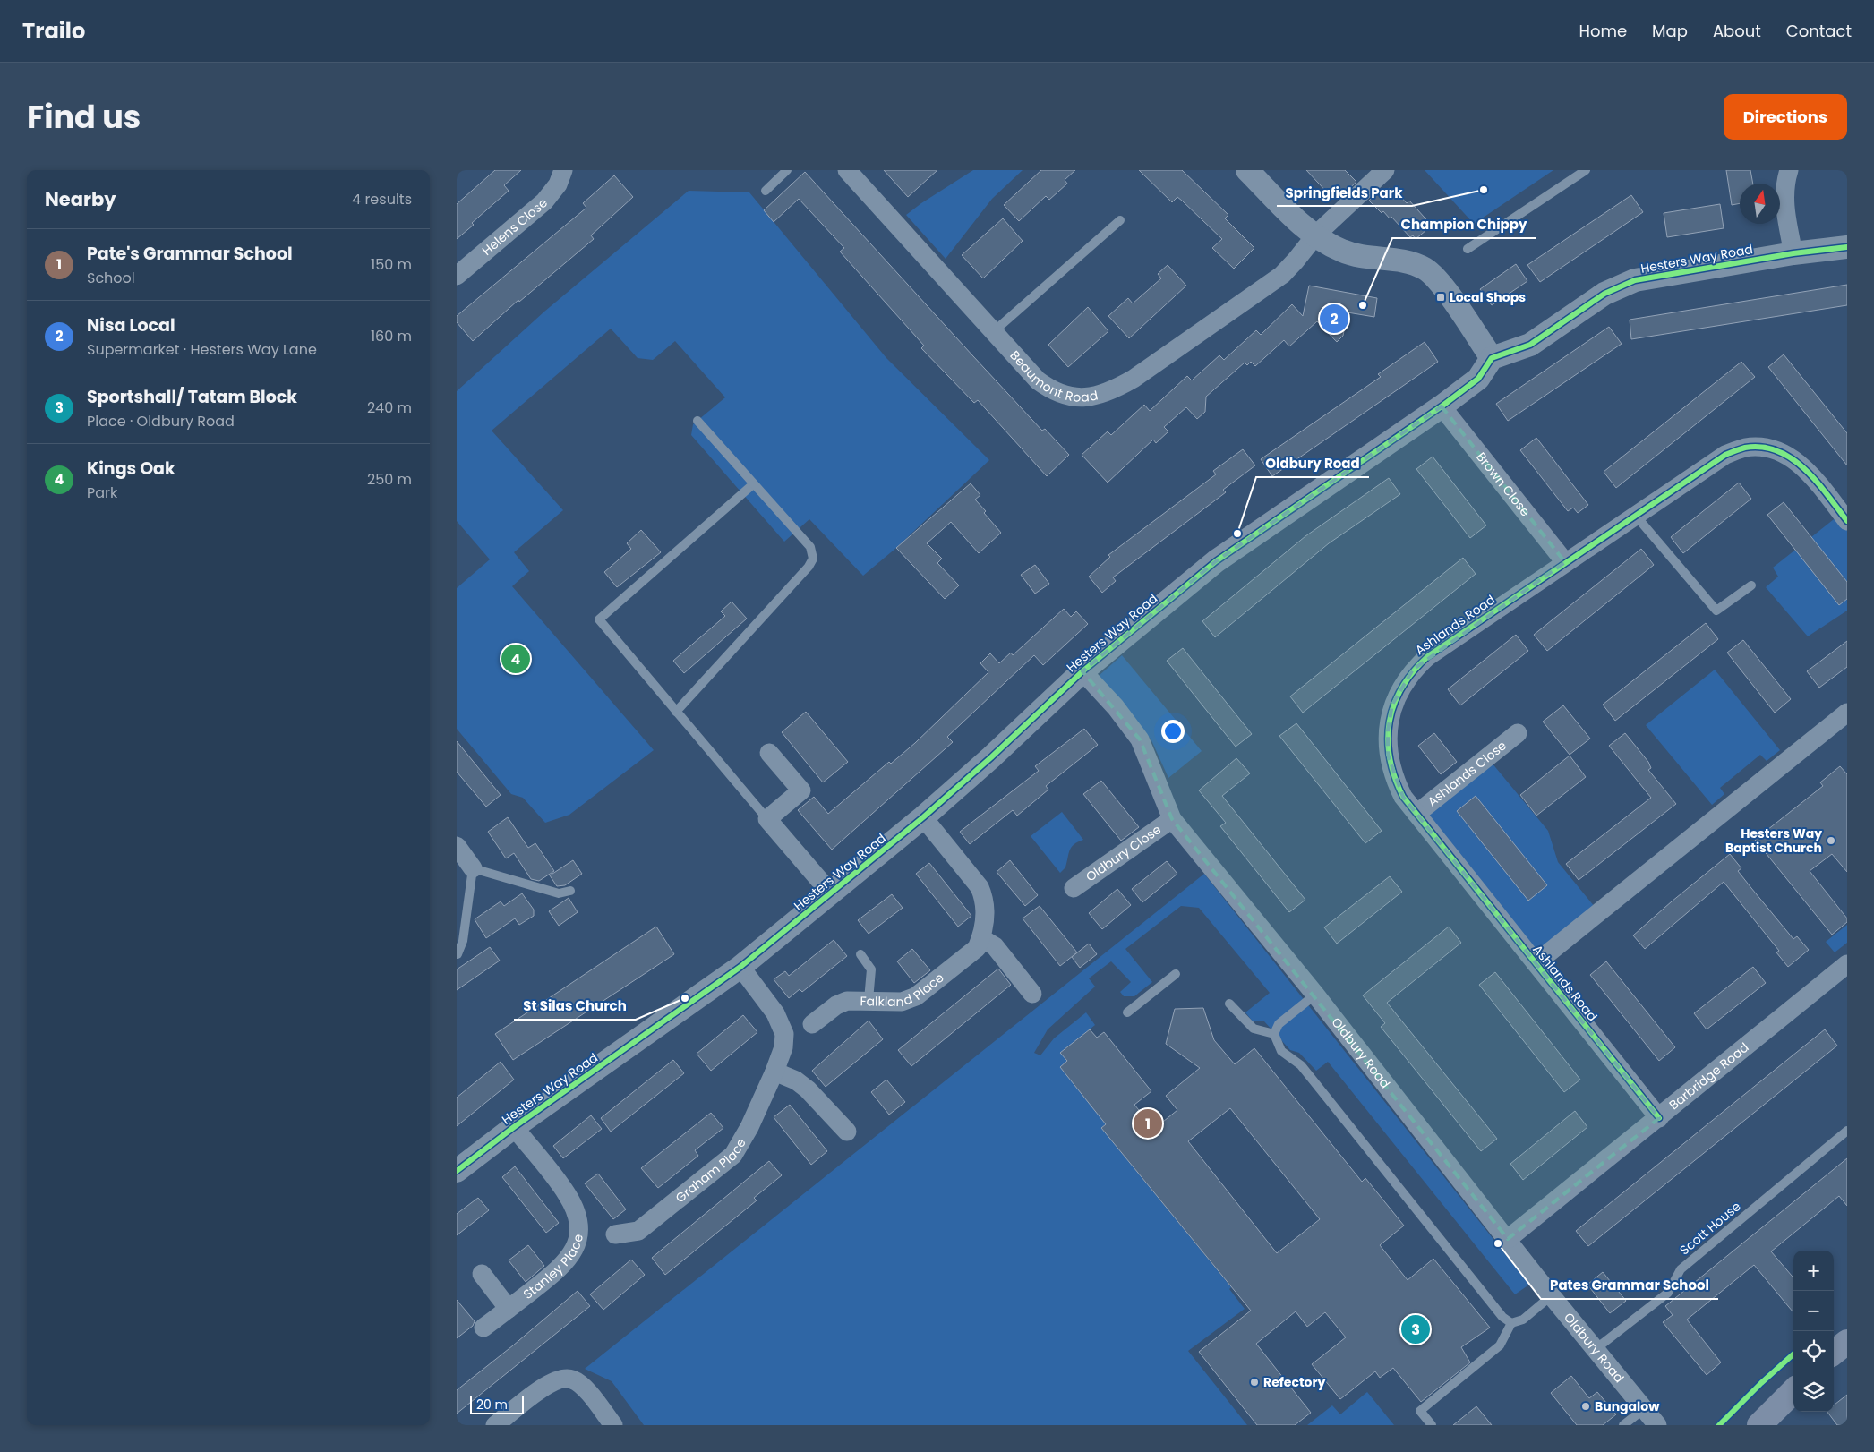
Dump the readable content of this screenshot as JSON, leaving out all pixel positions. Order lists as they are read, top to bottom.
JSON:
{
  "streets": {
    "street": [
      "Helens Close",
      "Hesters Way Road",
      "Beaumont Road",
      "Brown Close",
      "Ashlands Road",
      "Ashlands Close",
      "Oldbury Close",
      "Falkland Place",
      "Oldbury Road",
      "Barbridge Road",
      "Graham Place",
      "Stanley Place"
    ],
    "lane": ["Scott House"]
  },
  "crossings": [
    ["Hesters Way Road", "Brown Close"],
    ["Hesters Way Road", "Falkland Place"],
    ["Hesters Way Road", "Oldbury Road"],
    ["Hesters Way Road", "Graham Place"],
    ["Hesters Way Road", "Stanley Place"],
    ["Brown Close", "Ashlands Road"],
    ["Ashlands Road", "Ashlands Close"],
    ["Ashlands Road", "Barbridge Road"],
    ["Oldbury Close", "Oldbury Road"],
    ["Oldbury Road", "Barbridge Road"],
    ["Oldbury Road", "Scott House"]
  ],
  "places": {
    "other": [
      "Springfields Park",
      "Champion Chippy",
      "Oldbury Road",
      "Hesters Way Baptist Church",
      "St Silas Church",
      "Pates Grammar School",
      "Refectory",
      "Bungalow"
    ],
    "transit": ["Local Shops"]
  },
  "scale_bar": "20 m",
  "north": "top",
  "page": {
    "header": "Trailo",
    "nav": [
      "Home",
      "Map",
      "About",
      "Contact"
    ],
    "title": "Find us",
    "buttons": "Directions",
    "heading": ["Nearby", "4 results"],
    "list": [
      {
        "mark": "1",
        "name": "Pate's Grammar School",
        "note": "School",
        "value": "150 m"
      },
      {
        "mark": "2",
        "name": "Nisa Local",
        "note": "Supermarket · Hesters Way Lane",
        "value": "160 m"
      },
      {
        "mark": "3",
        "name": "Sportshall/ Tatam Block",
        "note": "Place · Oldbury Road",
        "value": "240 m"
      },
      {
        "mark": "4",
        "name": "Kings Oak",
        "note": "Park",
        "value": "250 m"
      }
    ],
    "pins": [
      "2",
      "4",
      "1",
      "3"
    ],
    "map_buttons": ["+", "−"],
    "scale": "20 m"
  }
}
